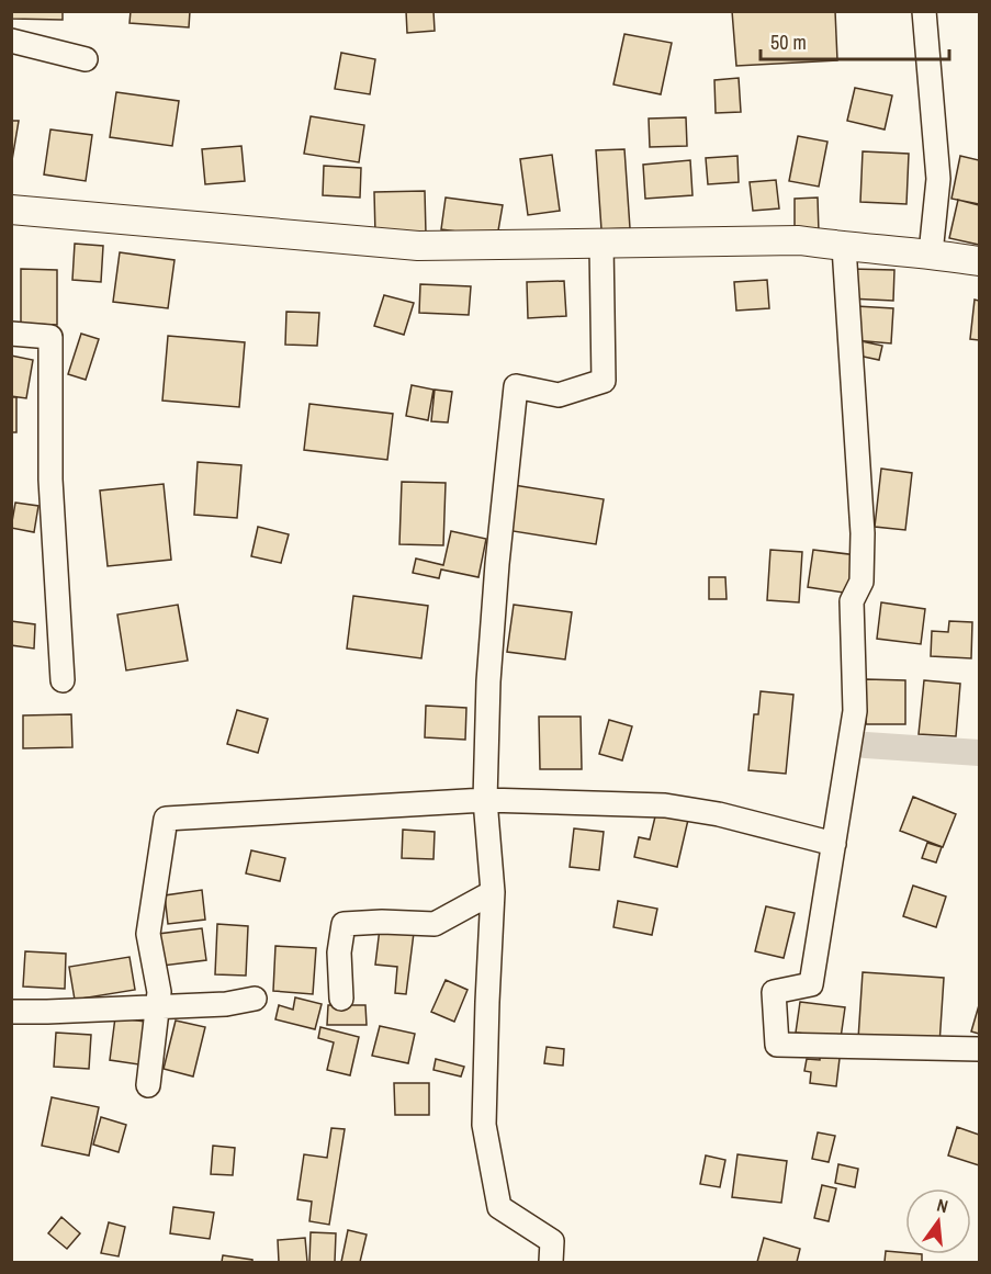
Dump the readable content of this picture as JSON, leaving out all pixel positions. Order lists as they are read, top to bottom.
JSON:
{
  "scale_bar": "50 m",
  "north": "top"
}
